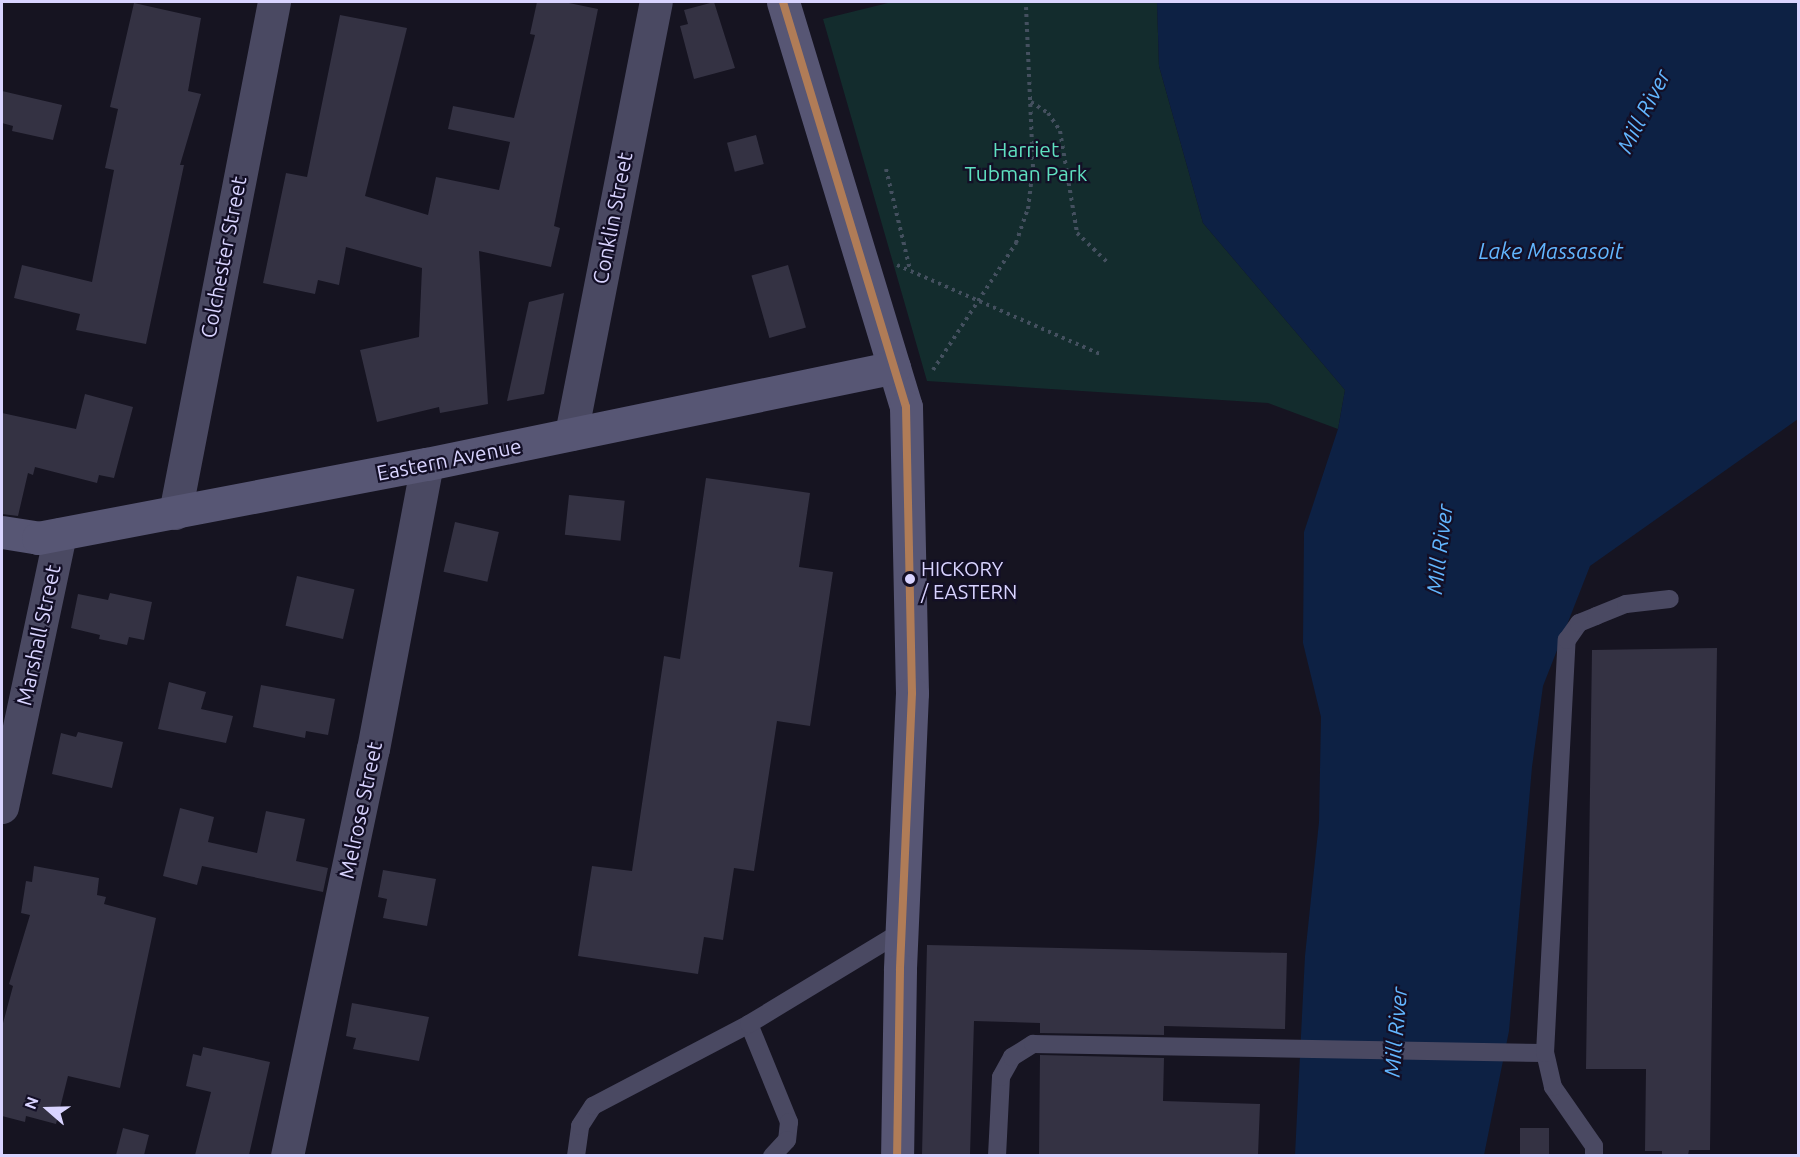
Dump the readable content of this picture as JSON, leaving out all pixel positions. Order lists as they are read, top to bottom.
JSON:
{
  "streets": {
    "street": [
      "Conklin Street",
      "Colchester Street",
      "Eastern Avenue",
      "Marshall Street",
      "Melrose Street"
    ]
  },
  "crossings": [
    ["Conklin Street", "Eastern Avenue"],
    ["Colchester Street", "Eastern Avenue"],
    ["Eastern Avenue", "Marshall Street"],
    ["Eastern Avenue", "Melrose Street"]
  ],
  "water": ["Mill River", "Lake Massasoit"],
  "parks": ["Harriet Tubman Park"],
  "places": ["HICKORY / EASTERN"],
  "north": "left"
}
